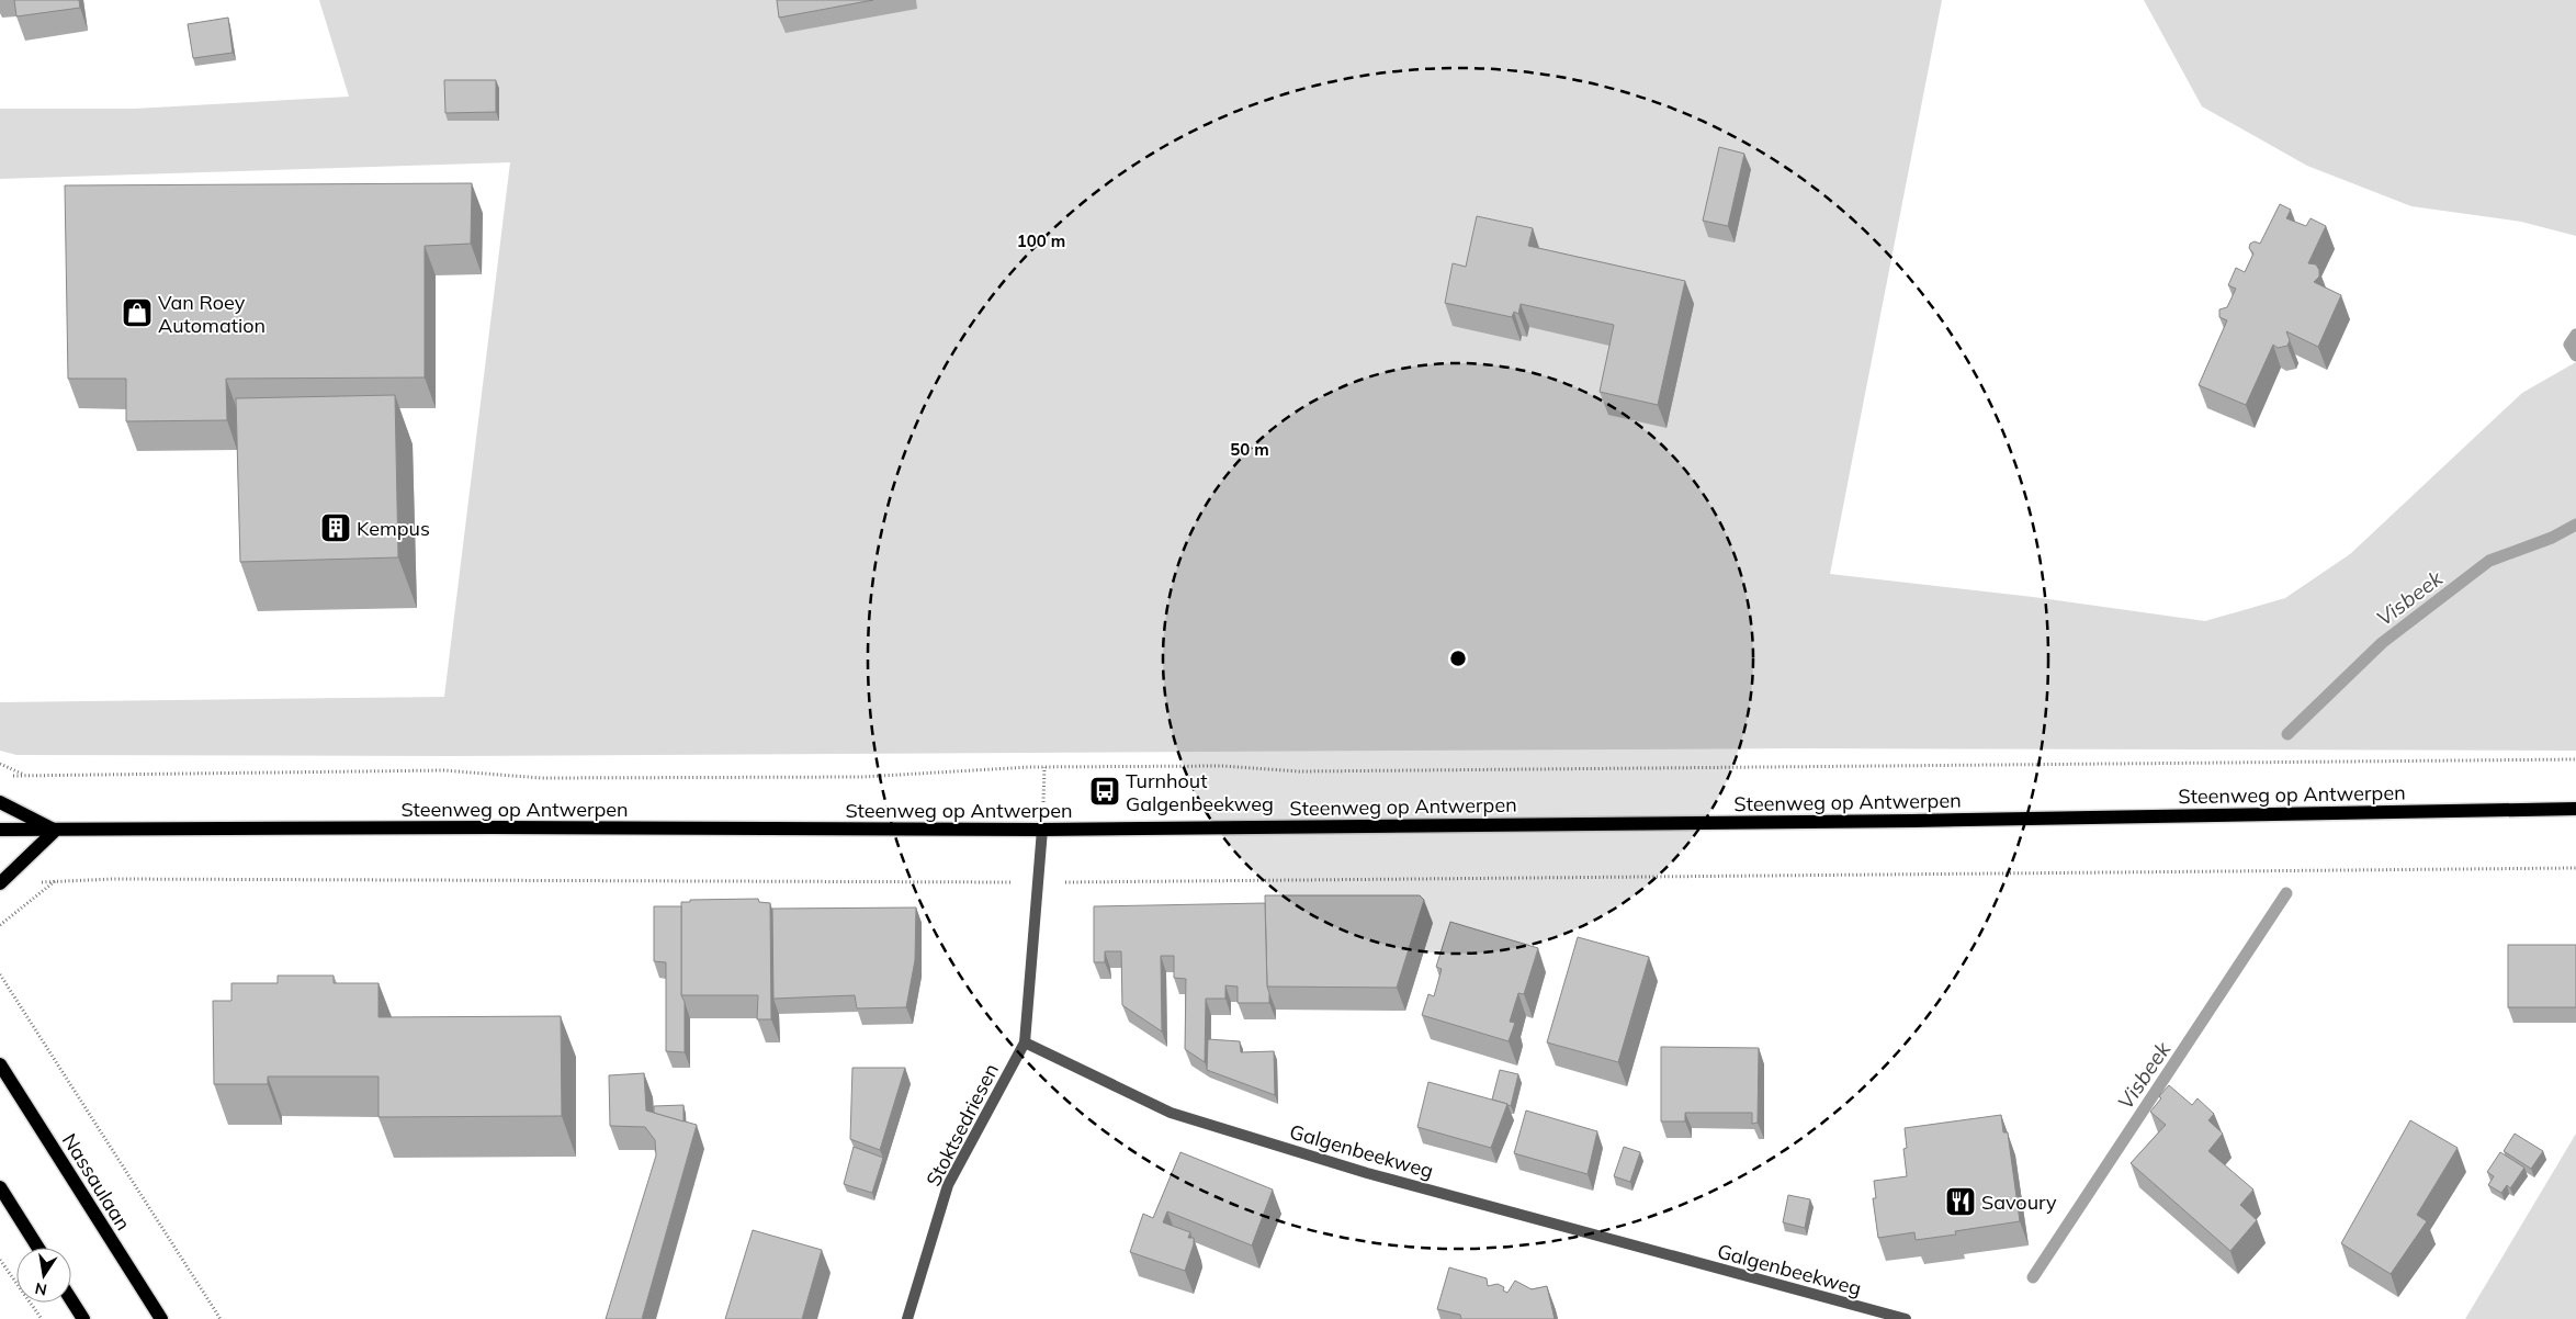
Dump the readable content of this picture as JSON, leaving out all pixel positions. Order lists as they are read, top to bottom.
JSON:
{
  "streets": {
    "main road": ["Steenweg op Antwerpen", "Nassaulaan"],
    "street": ["Stoktsedriesen", "Galgenbeekweg"]
  },
  "crossings": [
    ["Stoktsedriesen", "Galgenbeekweg"]
  ],
  "water": ["Visbeek"],
  "places": {
    "shop": ["Van Roey Automation"],
    "building": ["Kempus"],
    "bus stop": ["Turnhout Galgenbeekweg"],
    "restaurant": ["Savoury"]
  },
  "north": "bottom",
  "rings": ["100 m", "50 m"]
}
